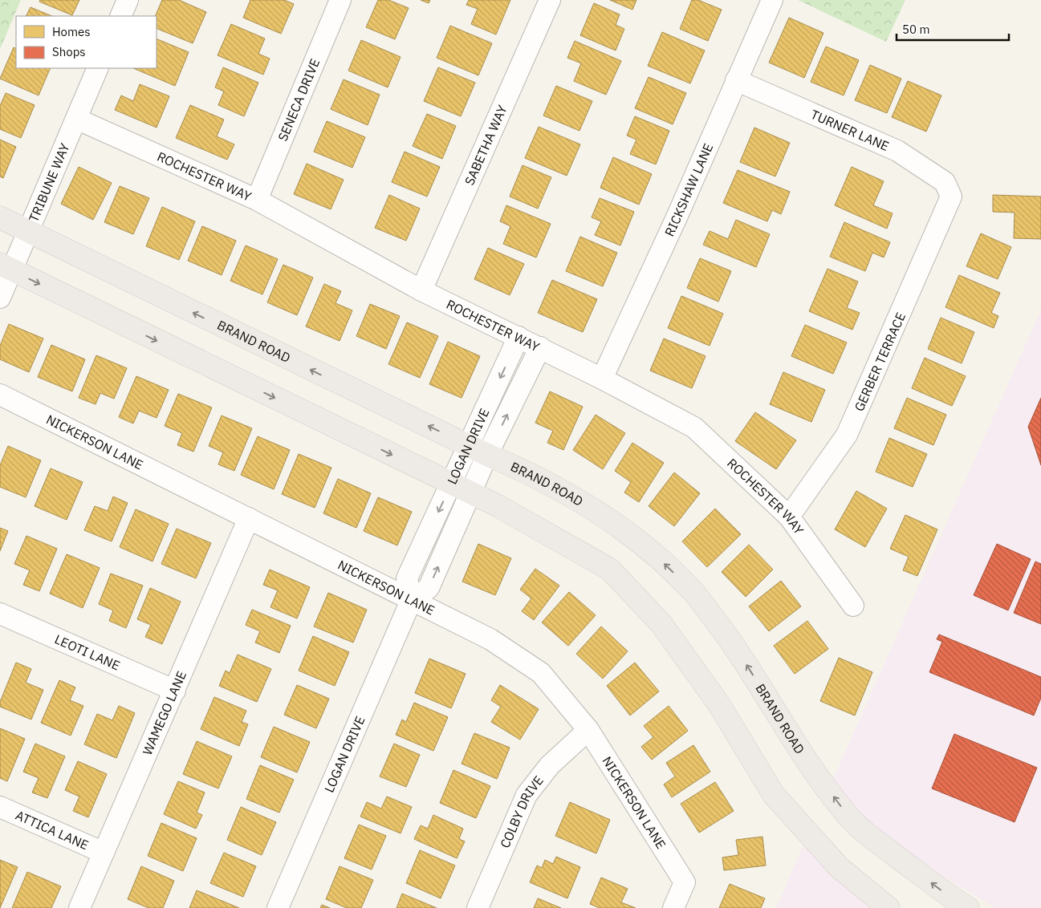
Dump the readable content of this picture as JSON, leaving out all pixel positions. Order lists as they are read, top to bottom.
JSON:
{
  "streets": {
    "main road": ["BRAND ROAD"],
    "street": [
      "SENECA DRIVE",
      "TURNER LANE",
      "SABETHA WAY",
      "ROCHESTER WAY",
      "TRIBUNE WAY",
      "RICKSHAW LANE",
      "GERBER TERRACE",
      "NICKERSON LANE",
      "LOGAN DRIVE",
      "LEOTI LANE",
      "WAMEGO LANE",
      "COLBY DRIVE",
      "ATTICA LANE"
    ]
  },
  "crossings": [
    ["SENECA DRIVE", "ROCHESTER WAY"],
    ["TURNER LANE", "RICKSHAW LANE"],
    ["TURNER LANE", "GERBER TERRACE"],
    ["SABETHA WAY", "ROCHESTER WAY"],
    ["ROCHESTER WAY", "TRIBUNE WAY"],
    ["ROCHESTER WAY", "RICKSHAW LANE"],
    ["ROCHESTER WAY", "GERBER TERRACE"],
    ["ROCHESTER WAY", "LOGAN DRIVE"],
    ["TRIBUNE WAY", "BRAND ROAD"],
    ["BRAND ROAD", "LOGAN DRIVE"],
    ["NICKERSON LANE", "LOGAN DRIVE"],
    ["NICKERSON LANE", "WAMEGO LANE"],
    ["NICKERSON LANE", "COLBY DRIVE"],
    ["LEOTI LANE", "WAMEGO LANE"],
    ["WAMEGO LANE", "ATTICA LANE"]
  ],
  "legend": ["Homes", "Shops"],
  "scale_bar": "50 m"
}
